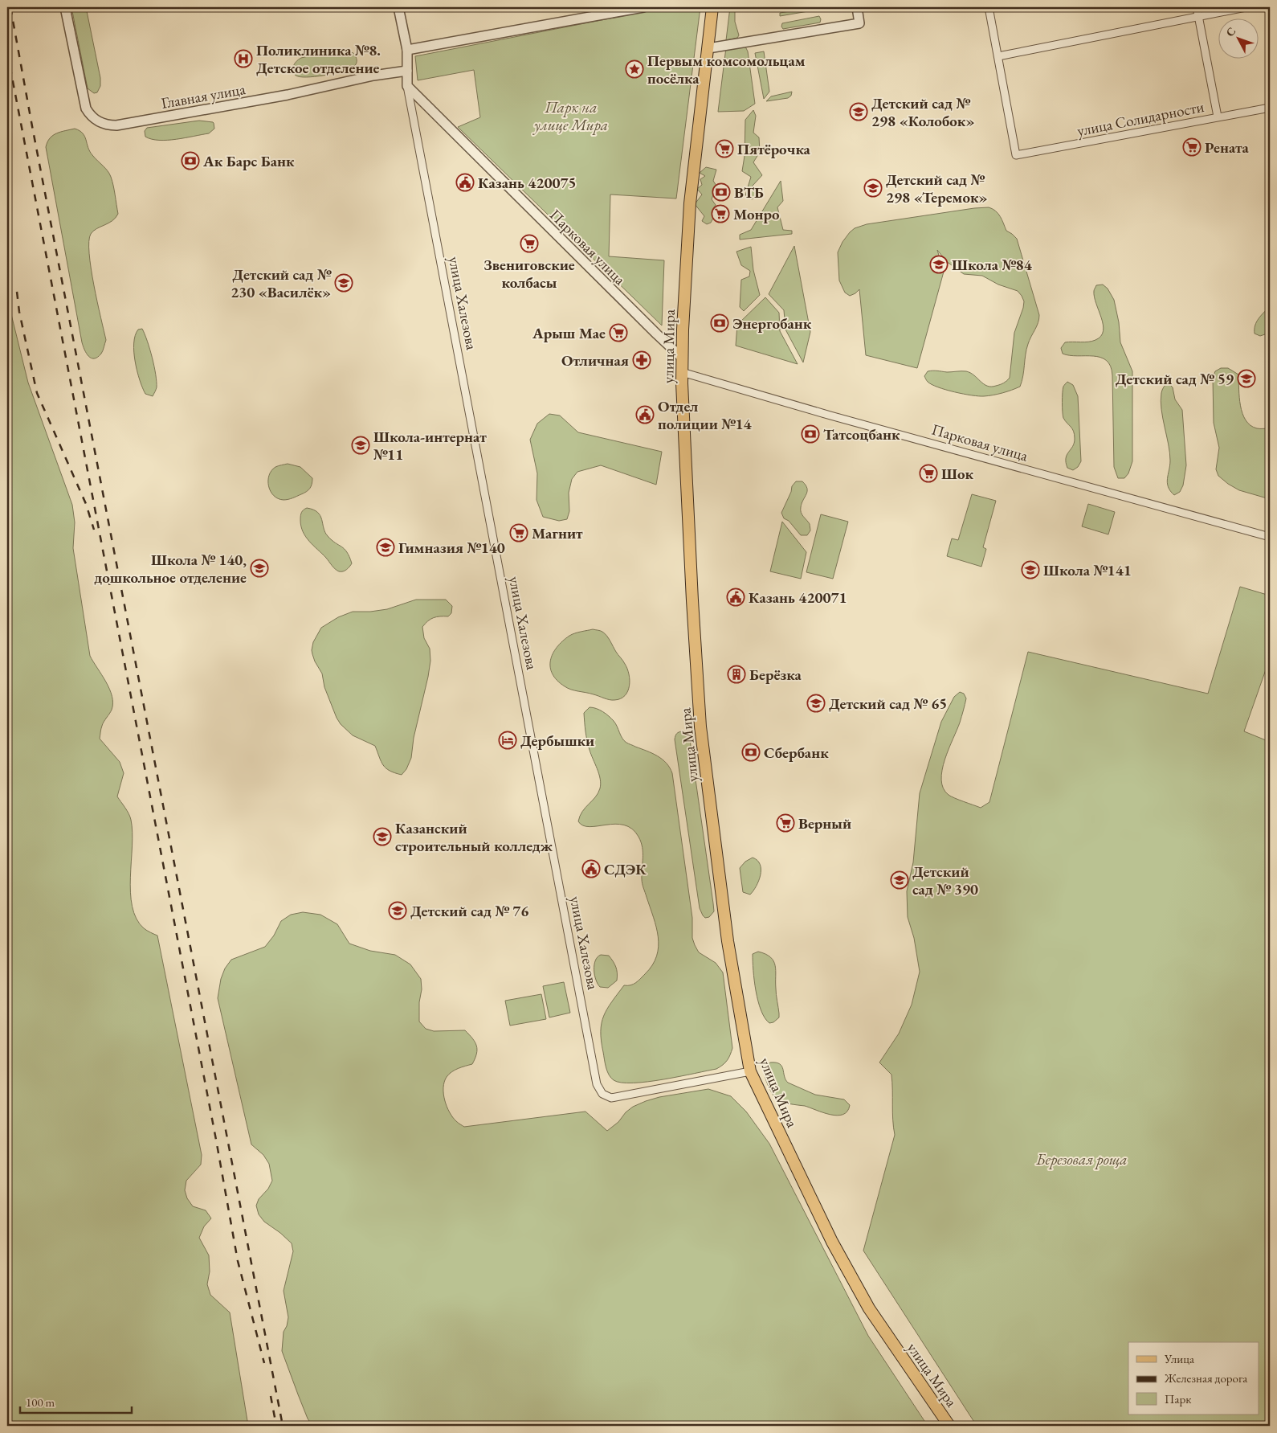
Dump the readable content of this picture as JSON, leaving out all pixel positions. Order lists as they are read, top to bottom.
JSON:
{
  "streets": {
    "main road": ["улица Мира"],
    "street": [
      "Главная улица",
      "улица Солидарности",
      "Парковая улица",
      "улица Халезова"
    ]
  },
  "crossings": [
    ["Главная улица", "улица Халезова"],
    ["Парковая улица", "улица Халезова"],
    ["Парковая улица", "улица Мира"],
    ["улица Халезова", "улица Мира"]
  ],
  "parks": ["Парк на улице Мира", "Березовая роща"],
  "places": {
    "hospital": ["Поликлиника №8. Детское отделение"],
    "place": ["Первым комсомольцам посёлка"],
    "school or university": [
      "Детский сад № 298 «Колобок»",
      "Детский сад № 298 «Теремок»",
      "Школа №84",
      "Детский сад № 230 «Василёк»",
      "Детский сад № 59",
      "Школа-интернат №11",
      "Гимназия №140",
      "Школа № 140, дошкольное отделение",
      "Школа №141",
      "Детский сад № 65",
      "Казанский строительный колледж",
      "Детский сад № 390",
      "Детский сад № 76"
    ],
    "supermarket": [
      "Рената",
      "Пятёрочка",
      "Монро",
      "Звениговские колбасы",
      "Арыш Мае",
      "Шок",
      "Магнит",
      "Верный"
    ],
    "bank": [
      "Ак Барс Банк",
      "ВТБ",
      "Энергобанк",
      "Татсоцбанк",
      "Сбербанк"
    ],
    "public building": [
      "Казань 420075",
      "Отдел полиции №14",
      "Казань 420071",
      "СДЭК"
    ],
    "pharmacy": ["Отличная"],
    "building": ["Берёзка"],
    "hotel": ["Дербышки"]
  },
  "legend": ["Улица", "Железная дорога", "Парк"],
  "scale_bar": "100 m",
  "north": "top left"
}
